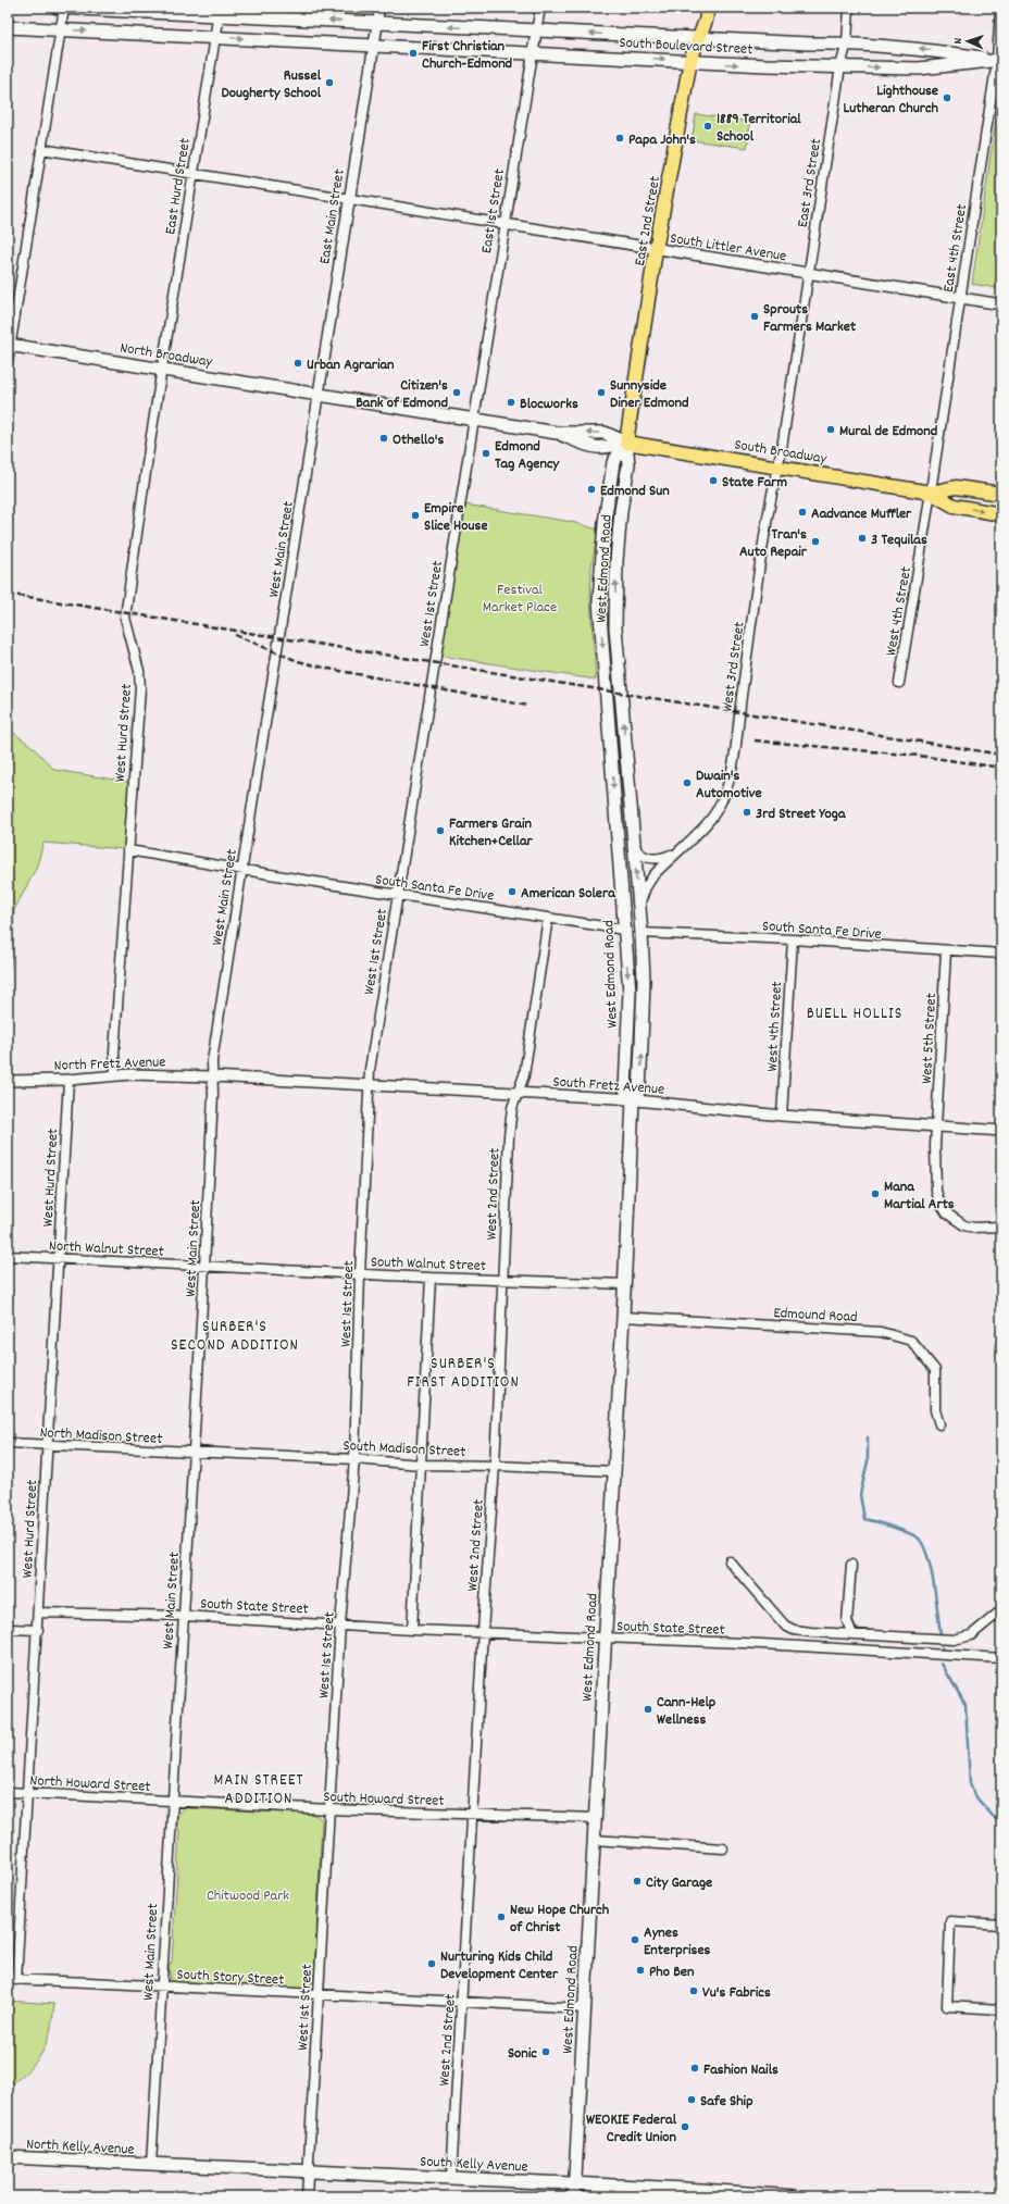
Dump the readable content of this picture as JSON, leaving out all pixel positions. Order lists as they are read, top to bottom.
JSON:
{
  "streets": {
    "main road": [
      "South Boulevard Street",
      "East 2nd Street",
      "North Broadway",
      "South Broadway",
      "West Edmond Road",
      "North Kelly Avenue",
      "South Kelly Avenue"
    ],
    "street": [
      "East 3rd Street",
      "East Hurd Street",
      "East 1st Street",
      "East Main Street",
      "South Littler Avenue",
      "East 4th Street",
      "West Main Street",
      "West 1st Street",
      "West 4th Street",
      "West 3rd Street",
      "West Hurd Street",
      "South Santa Fe Drive",
      "West 5th Street",
      "North Fretz Avenue",
      "South Fretz Avenue",
      "West 2nd Street",
      "North Walnut Street",
      "South Walnut Street",
      "Edmound Road",
      "North Madison Street",
      "South Madison Street",
      "South State Street",
      "North Howard Street",
      "South Howard Street",
      "South Story Street"
    ]
  },
  "crossings": [
    ["South Boulevard Street", "East 3rd Street"],
    ["South Boulevard Street", "East Hurd Street"],
    ["South Boulevard Street", "East 1st Street"],
    ["South Boulevard Street", "East Main Street"],
    ["South Boulevard Street", "East 2nd Street"],
    ["South Boulevard Street", "East 4th Street"],
    ["East 3rd Street", "South Littler Avenue"],
    ["East 3rd Street", "South Broadway"],
    ["East 3rd Street", "West 3rd Street"],
    ["East Hurd Street", "South Littler Avenue"],
    ["East Hurd Street", "North Broadway"],
    ["East Hurd Street", "West Hurd Street"],
    ["East 1st Street", "South Littler Avenue"],
    ["East 1st Street", "South Broadway"],
    ["East 1st Street", "West 1st Street"],
    ["East Main Street", "South Littler Avenue"],
    ["East Main Street", "North Broadway"],
    ["East Main Street", "South Broadway"],
    ["East Main Street", "West Main Street"],
    ["East 2nd Street", "South Littler Avenue"],
    ["East 2nd Street", "South Broadway"],
    ["East 2nd Street", "West Edmond Road"],
    ["South Littler Avenue", "East 4th Street"],
    ["East 4th Street", "South Broadway"],
    ["East 4th Street", "West 4th Street"],
    ["North Broadway", "South Broadway"],
    ["North Broadway", "West Main Street"],
    ["North Broadway", "West Hurd Street"],
    ["South Broadway", "West Main Street"],
    ["South Broadway", "West Edmond Road"],
    ["South Broadway", "West 1st Street"],
    ["South Broadway", "West 4th Street"],
    ["South Broadway", "West 3rd Street"],
    ["West Main Street", "South Santa Fe Drive"],
    ["West Main Street", "North Fretz Avenue"],
    ["West Main Street", "South Fretz Avenue"],
    ["West Main Street", "North Walnut Street"],
    ["West Main Street", "South Walnut Street"],
    ["West Main Street", "North Madison Street"],
    ["West Main Street", "South Madison Street"],
    ["West Main Street", "South State Street"],
    ["West Main Street", "North Howard Street"],
    ["West Main Street", "South Howard Street"],
    ["West Main Street", "South Story Street"],
    ["West Main Street", "North Kelly Avenue"],
    ["West Main Street", "South Kelly Avenue"],
    ["West Edmond Road", "West 3rd Street"],
    ["West Edmond Road", "South Santa Fe Drive"],
    ["West Edmond Road", "South Fretz Avenue"],
    ["West Edmond Road", "South Walnut Street"],
    ["West Edmond Road", "Edmound Road"],
    ["West Edmond Road", "South Madison Street"],
    ["West Edmond Road", "South State Street"],
    ["West Edmond Road", "South Howard Street"],
    ["West Edmond Road", "South Story Street"],
    ["West Edmond Road", "South Kelly Avenue"],
    ["West 1st Street", "South Santa Fe Drive"],
    ["West 1st Street", "South Fretz Avenue"],
    ["West 1st Street", "South Walnut Street"],
    ["West 1st Street", "South Madison Street"],
    ["West 1st Street", "South State Street"],
    ["West 1st Street", "South Howard Street"],
    ["West 1st Street", "South Story Street"],
    ["West 1st Street", "South Kelly Avenue"],
    ["West 4th Street", "South Santa Fe Drive"],
    ["West 4th Street", "South Fretz Avenue"],
    ["West Hurd Street", "South Santa Fe Drive"],
    ["West Hurd Street", "North Fretz Avenue"],
    ["West Hurd Street", "North Walnut Street"],
    ["West Hurd Street", "North Madison Street"],
    ["West Hurd Street", "South State Street"],
    ["West Hurd Street", "North Howard Street"],
    ["West Hurd Street", "South Story Street"],
    ["South Santa Fe Drive", "West 5th Street"],
    ["South Santa Fe Drive", "West 2nd Street"],
    ["West 5th Street", "South Fretz Avenue"],
    ["North Fretz Avenue", "South Fretz Avenue"],
    ["South Fretz Avenue", "West 2nd Street"],
    ["West 2nd Street", "South Walnut Street"],
    ["West 2nd Street", "South Madison Street"],
    ["West 2nd Street", "South State Street"],
    ["West 2nd Street", "South Howard Street"],
    ["West 2nd Street", "South Story Street"],
    ["West 2nd Street", "South Kelly Avenue"],
    ["North Walnut Street", "South Walnut Street"],
    ["North Madison Street", "South Madison Street"],
    ["North Howard Street", "South Howard Street"],
    ["North Kelly Avenue", "South Kelly Avenue"]
  ],
  "districts": [
    "BUELL HOLLIS",
    "SURBER'S SECOND ADDITION",
    "SURBER'S FIRST ADDITION",
    "MAIN STREET ADDITION"
  ],
  "parks": ["Festival Market Place", "Chitwood Park"],
  "places": [
    "First Christian Church-Edmond",
    "Russel Dougherty School",
    "Lighthouse Lutheran Church",
    "1889 Territorial School",
    "Papa John's",
    "Sprouts Farmers Market",
    "Urban Agrarian",
    "Citizen's Bank of Edmond",
    "Sunnyside Diner Edmond",
    "Blocworks",
    "Mural de Edmond",
    "Othello's",
    "Edmond Tag Agency",
    "State Farm",
    "Edmond Sun",
    "Aadvance Muffler",
    "Empire Slice House",
    "3 Tequilas",
    "Tran's Auto Repair",
    "Dwain's Automotive",
    "3rd Street Yoga",
    "Farmers Grain Kitchen+Cellar",
    "American Solera",
    "Mana Martial Arts",
    "Cann-Help Wellness",
    "City Garage",
    "New Hope Church of Christ",
    "Aynes Enterprises",
    "Nurturing Kids Child Development Center",
    "Pho Ben",
    "Vu's Fabrics",
    "Sonic",
    "Fashion Nails",
    "Safe Ship",
    "WEOKIE Federal Credit Union"
  ],
  "north": "left"
}
